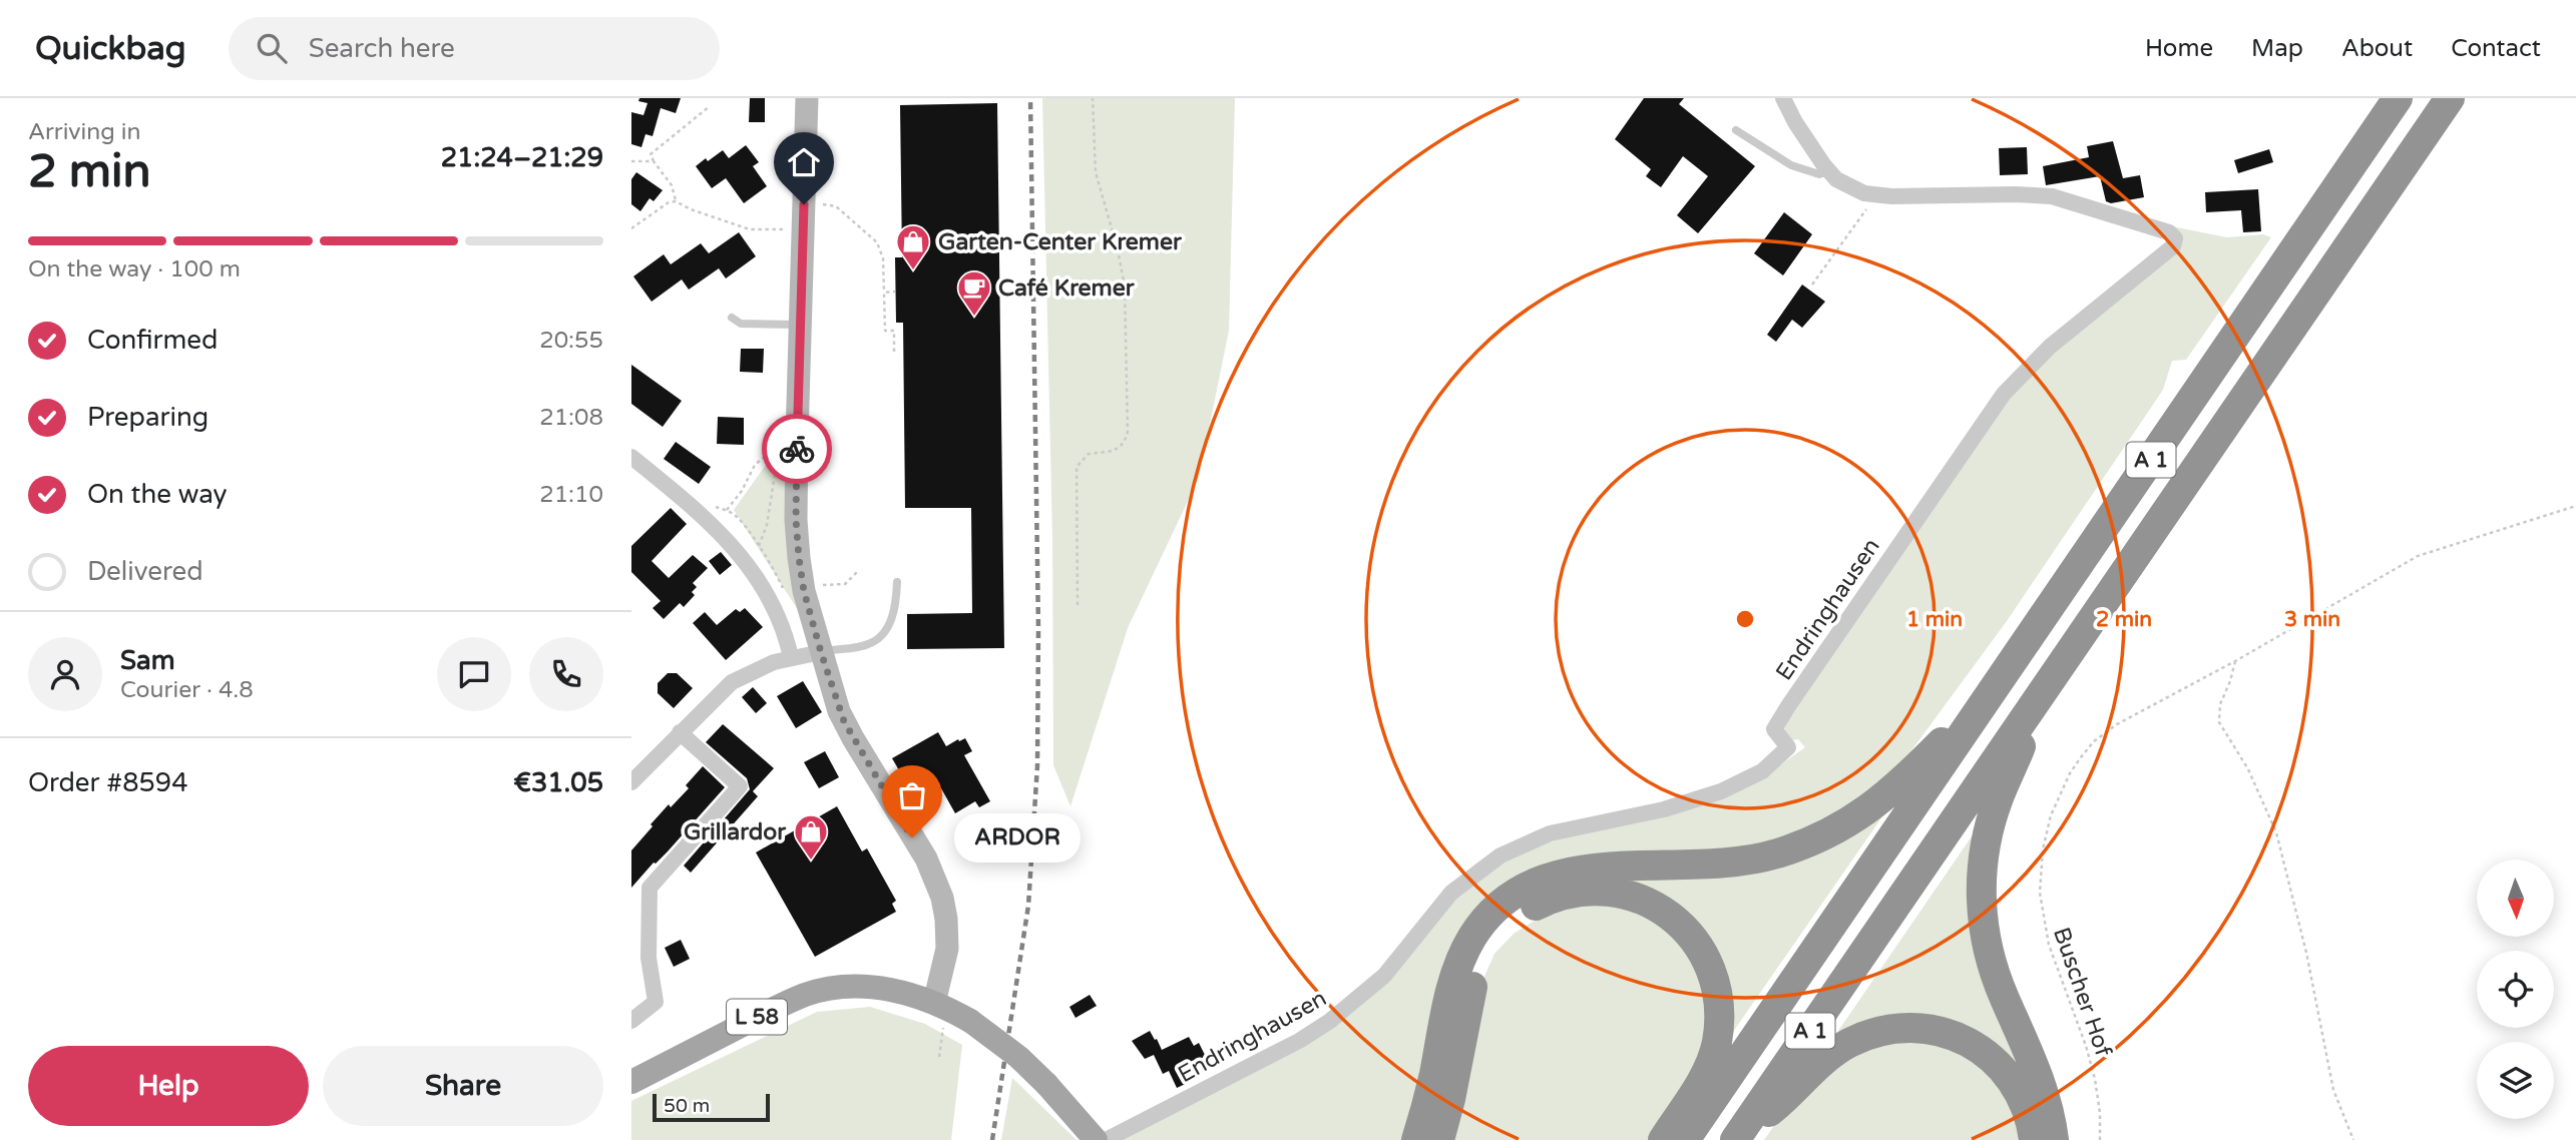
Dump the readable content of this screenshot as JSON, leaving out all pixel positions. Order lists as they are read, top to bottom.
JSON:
{
  "streets": {
    "highway": ["A 1"],
    "main road": ["L 58"],
    "street": ["Endringhausen"],
    "path": ["Buscher Hof"]
  },
  "places": {
    "shop": ["Garten-Center Kremer", "Grillardor"],
    "cafe": ["Café Kremer"],
    "other": ["ARDOR"]
  },
  "scale_bar": "50 m",
  "north": "bottom",
  "page": {
    "header": "Quickbag",
    "search": "Search here",
    "nav": [
      "Home",
      "Map",
      "About",
      "Contact"
    ],
    "heading": ["2 min", "Arriving in", "21:24–21:29"],
    "panel": [
      "Sam",
      "Courier · 4.8",
      "Order #8594",
      "€31.05"
    ],
    "bar": "On the way · 100 m",
    "list": [
      ["Confirmed", "20:55"],
      ["Preparing", "21:08"],
      ["On the way", "21:10"],
      "Delivered"
    ],
    "bubble": "ARDOR",
    "buttons": ["Help", "Share"],
    "scale": "50 m"
  },
  "rings": ["1 min", "2 min", "3 min"]
}
